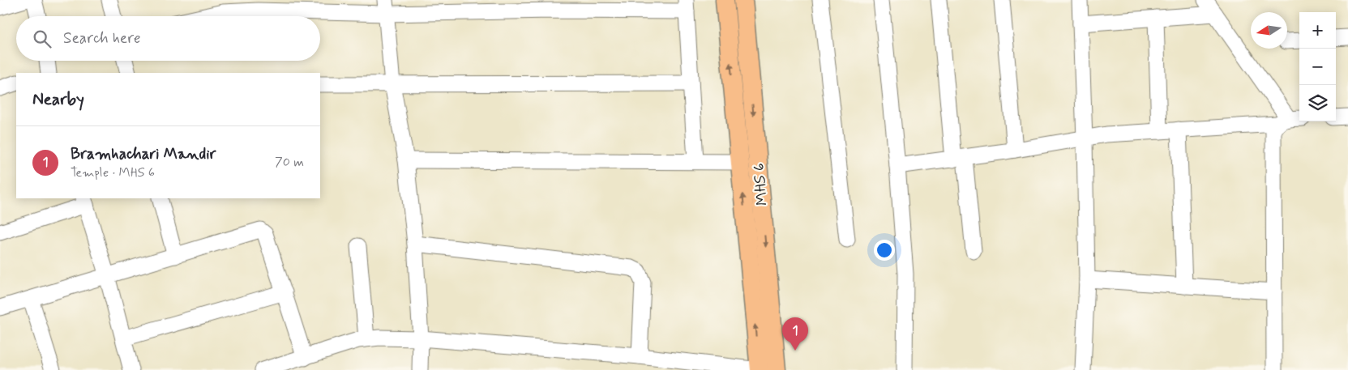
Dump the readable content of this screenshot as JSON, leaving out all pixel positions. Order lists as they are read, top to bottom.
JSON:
{
  "streets": {
    "main road": ["MHS 6"]
  },
  "north": "left",
  "page": {
    "map_buttons": ["+", "−"],
    "search": "Search here",
    "heading": "Nearby",
    "list": [
      {
        "mark": "1",
        "name": "Bramhachari Mandir",
        "note": "Temple · MHS 6",
        "value": "70 m"
      }
    ],
    "pins": "1"
  }
}
